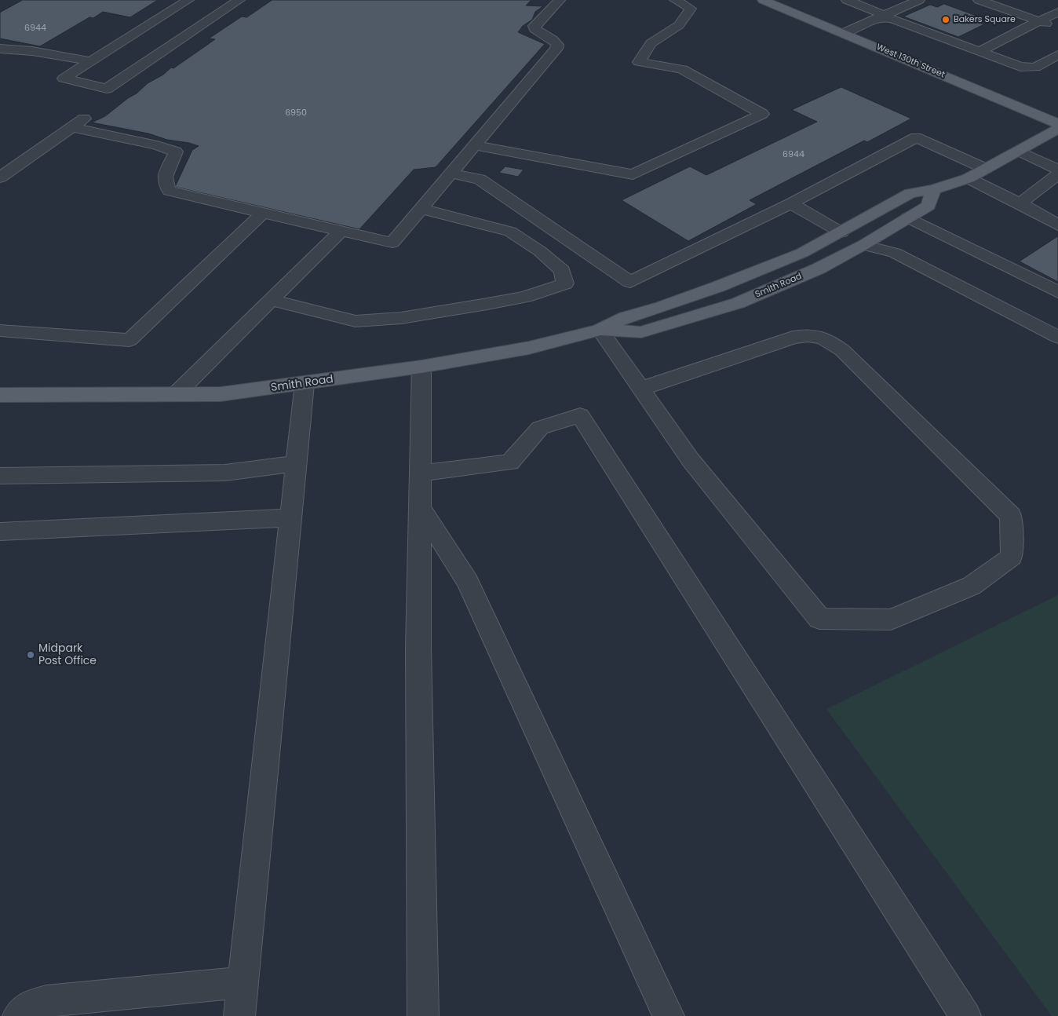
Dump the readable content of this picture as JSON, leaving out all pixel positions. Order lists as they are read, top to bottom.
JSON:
{
  "streets": {
    "main road": ["West 130th Street", "Smith Road"]
  },
  "places": ["Bakers Square", "Midpark Post Office"],
  "house_numbers": ["6944", "6950", "6944"]
}
